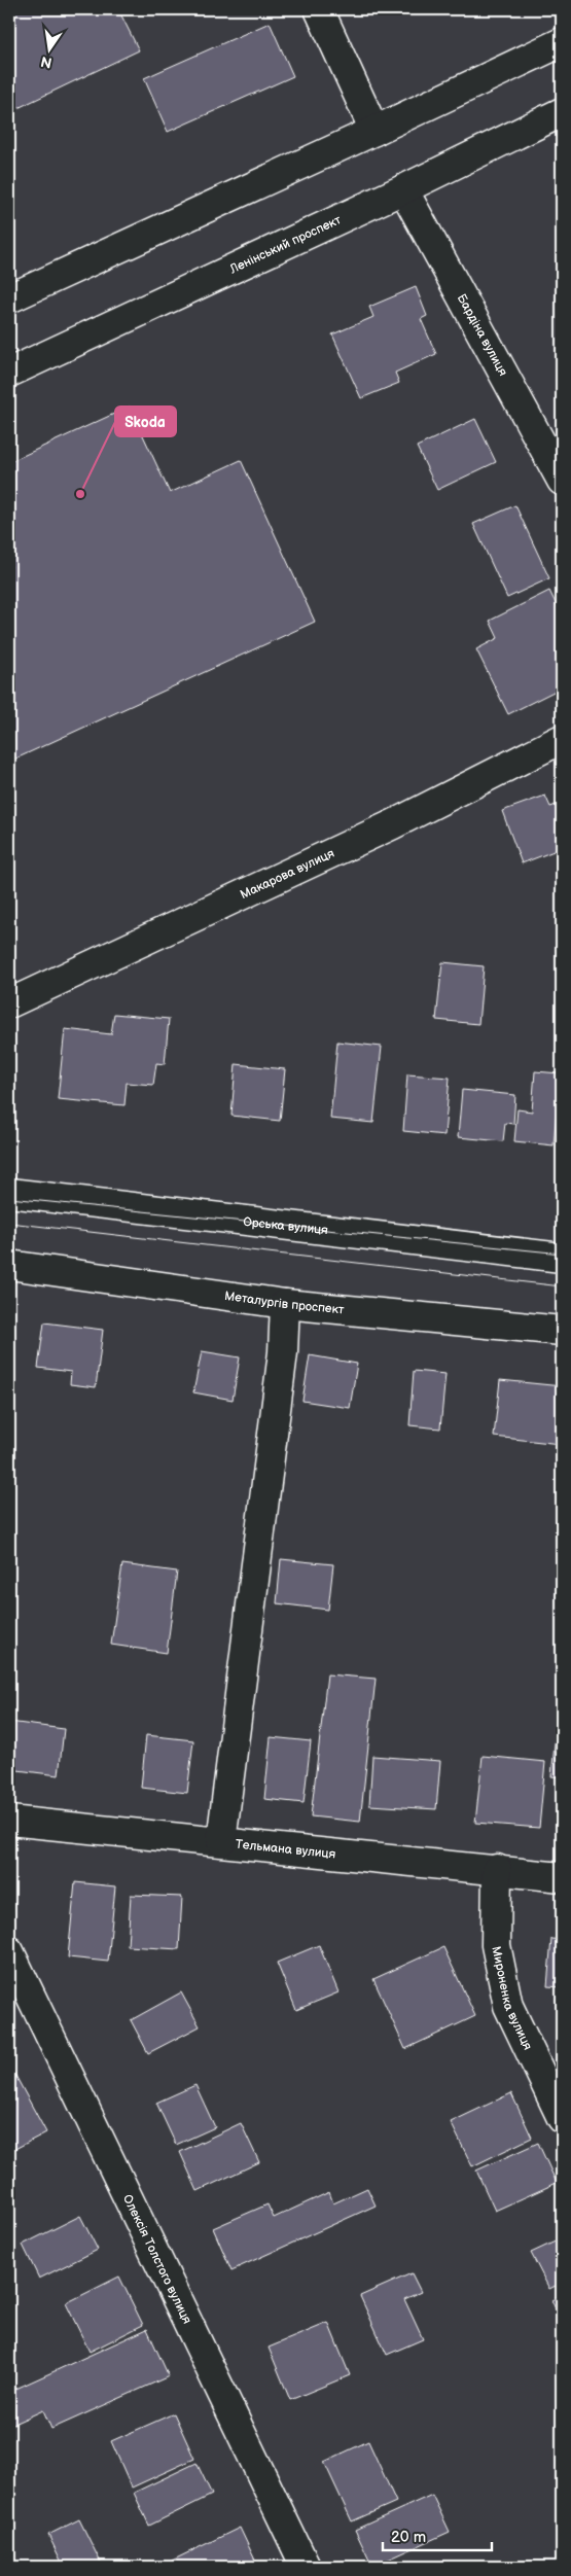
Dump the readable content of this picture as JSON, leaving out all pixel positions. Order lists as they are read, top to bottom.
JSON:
{
  "streets": {
    "street": [
      "Ленінський проспект",
      "Бардіна вулиця",
      "Макарова вулиця",
      "Орська вулиця",
      "Металургів проспект",
      "Тельмана вулиця",
      "Мироненка вулиця",
      "Олексія Толстого вулиця"
    ]
  },
  "crossings": [
    ["Ленінський проспект", "Бардіна вулиця"],
    ["Тельмана вулиця", "Мироненка вулиця"]
  ],
  "places": ["Skoda"],
  "scale_bar": "20 m",
  "north": "bottom"
}
